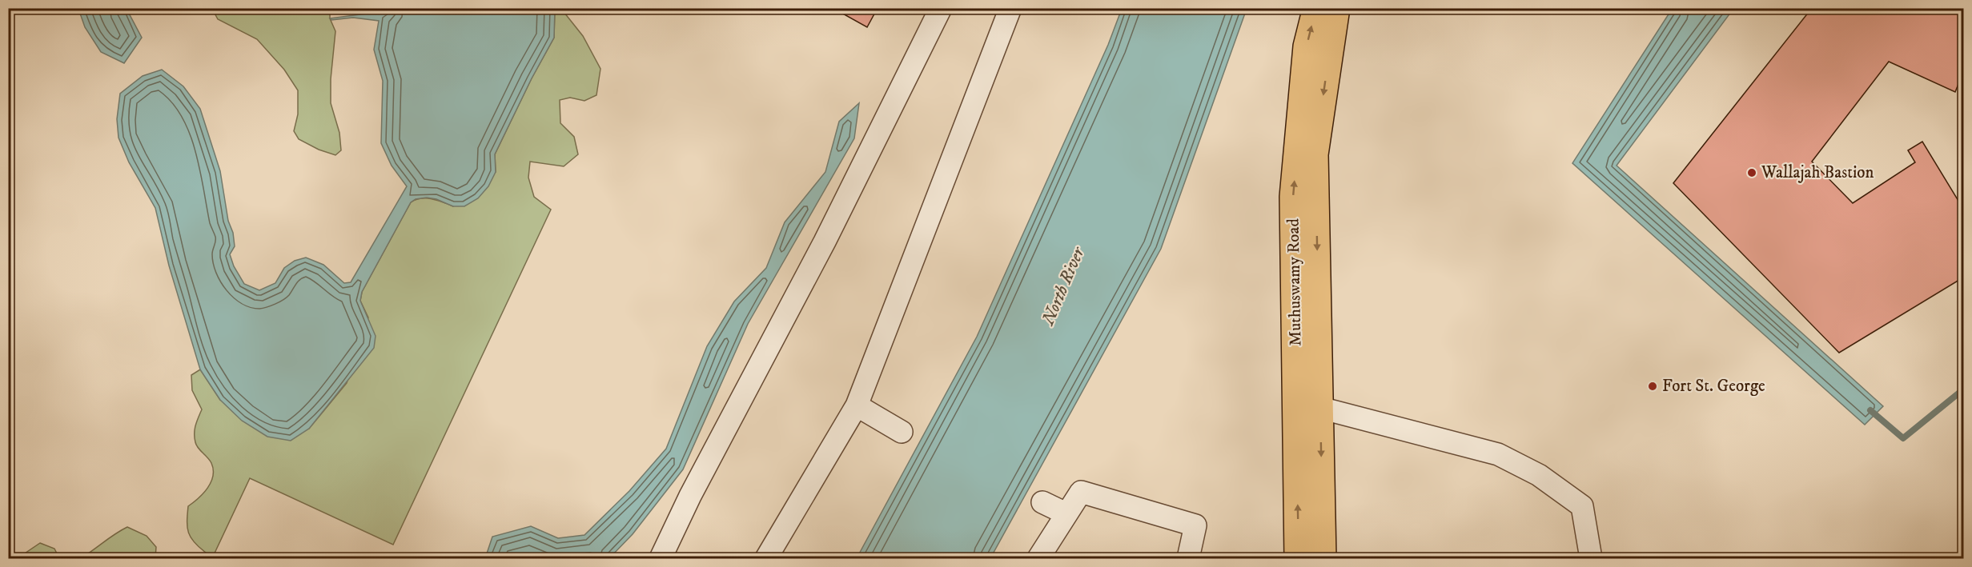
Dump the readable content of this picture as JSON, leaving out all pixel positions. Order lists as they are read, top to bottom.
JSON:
{
  "streets": {
    "main road": ["Muthuswamy Road"]
  },
  "water": ["North River"],
  "places": ["Wallajah Bastion", "Fort St. George"]
}
